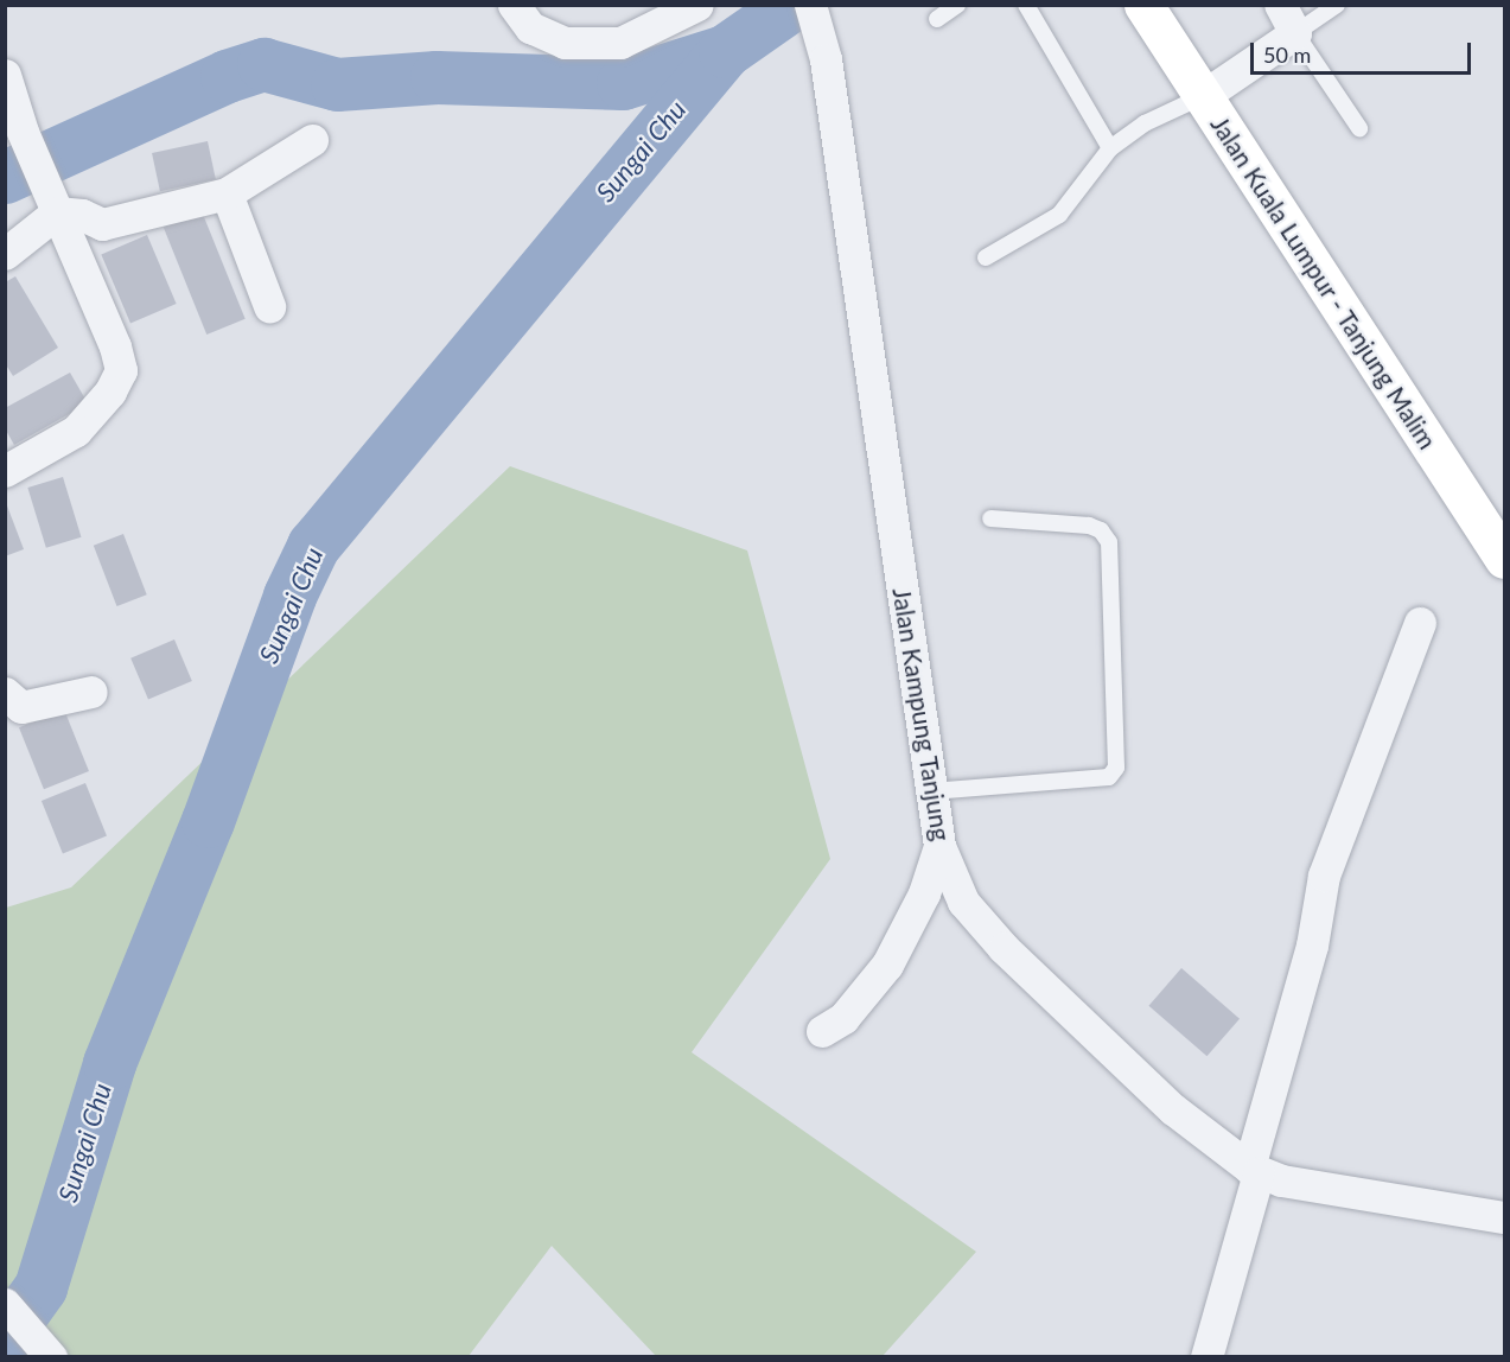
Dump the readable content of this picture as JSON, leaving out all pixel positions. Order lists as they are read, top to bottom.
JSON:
{
  "streets": {
    "main road": ["Jalan Kuala Lumpur - Tanjung Malim"],
    "street": ["Jalan Kampung Tanjung"]
  },
  "water": ["Sungai Chu"],
  "scale_bar": "50 m"
}
